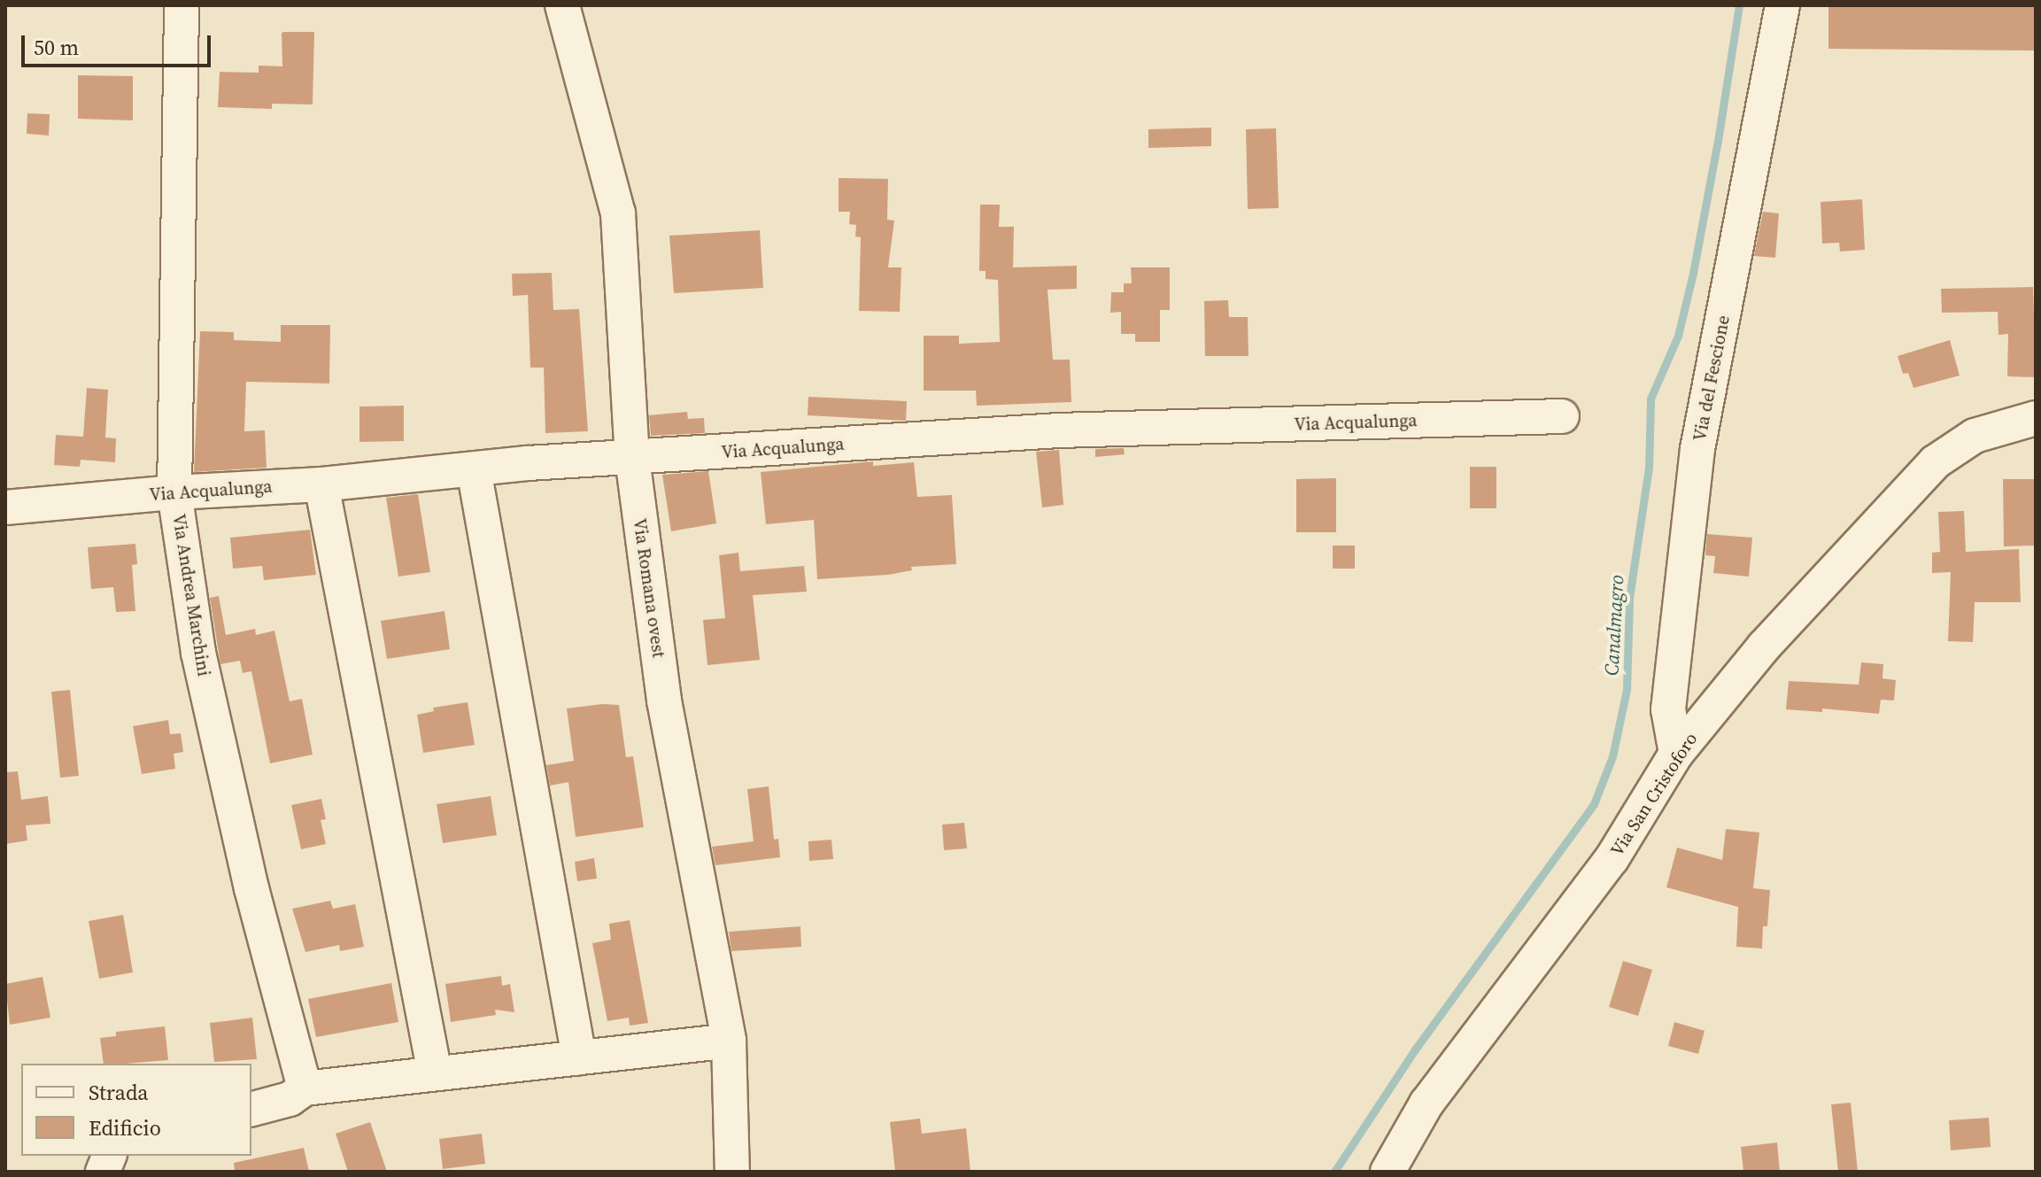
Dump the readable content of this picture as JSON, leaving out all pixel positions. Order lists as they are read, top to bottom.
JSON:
{
  "streets": {
    "street": [
      "Via del Fescione",
      "Via Acqualunga",
      "Via Romana ovest",
      "Via Andrea Marchini",
      "Via San Cristoforo"
    ]
  },
  "crossings": [
    ["Via del Fescione", "Via San Cristoforo"],
    ["Via Acqualunga", "Via Romana ovest"],
    ["Via Acqualunga", "Via Andrea Marchini"]
  ],
  "water": ["Canalmagro"],
  "legend": ["Strada", "Edificio"],
  "scale_bar": "50 m"
}
